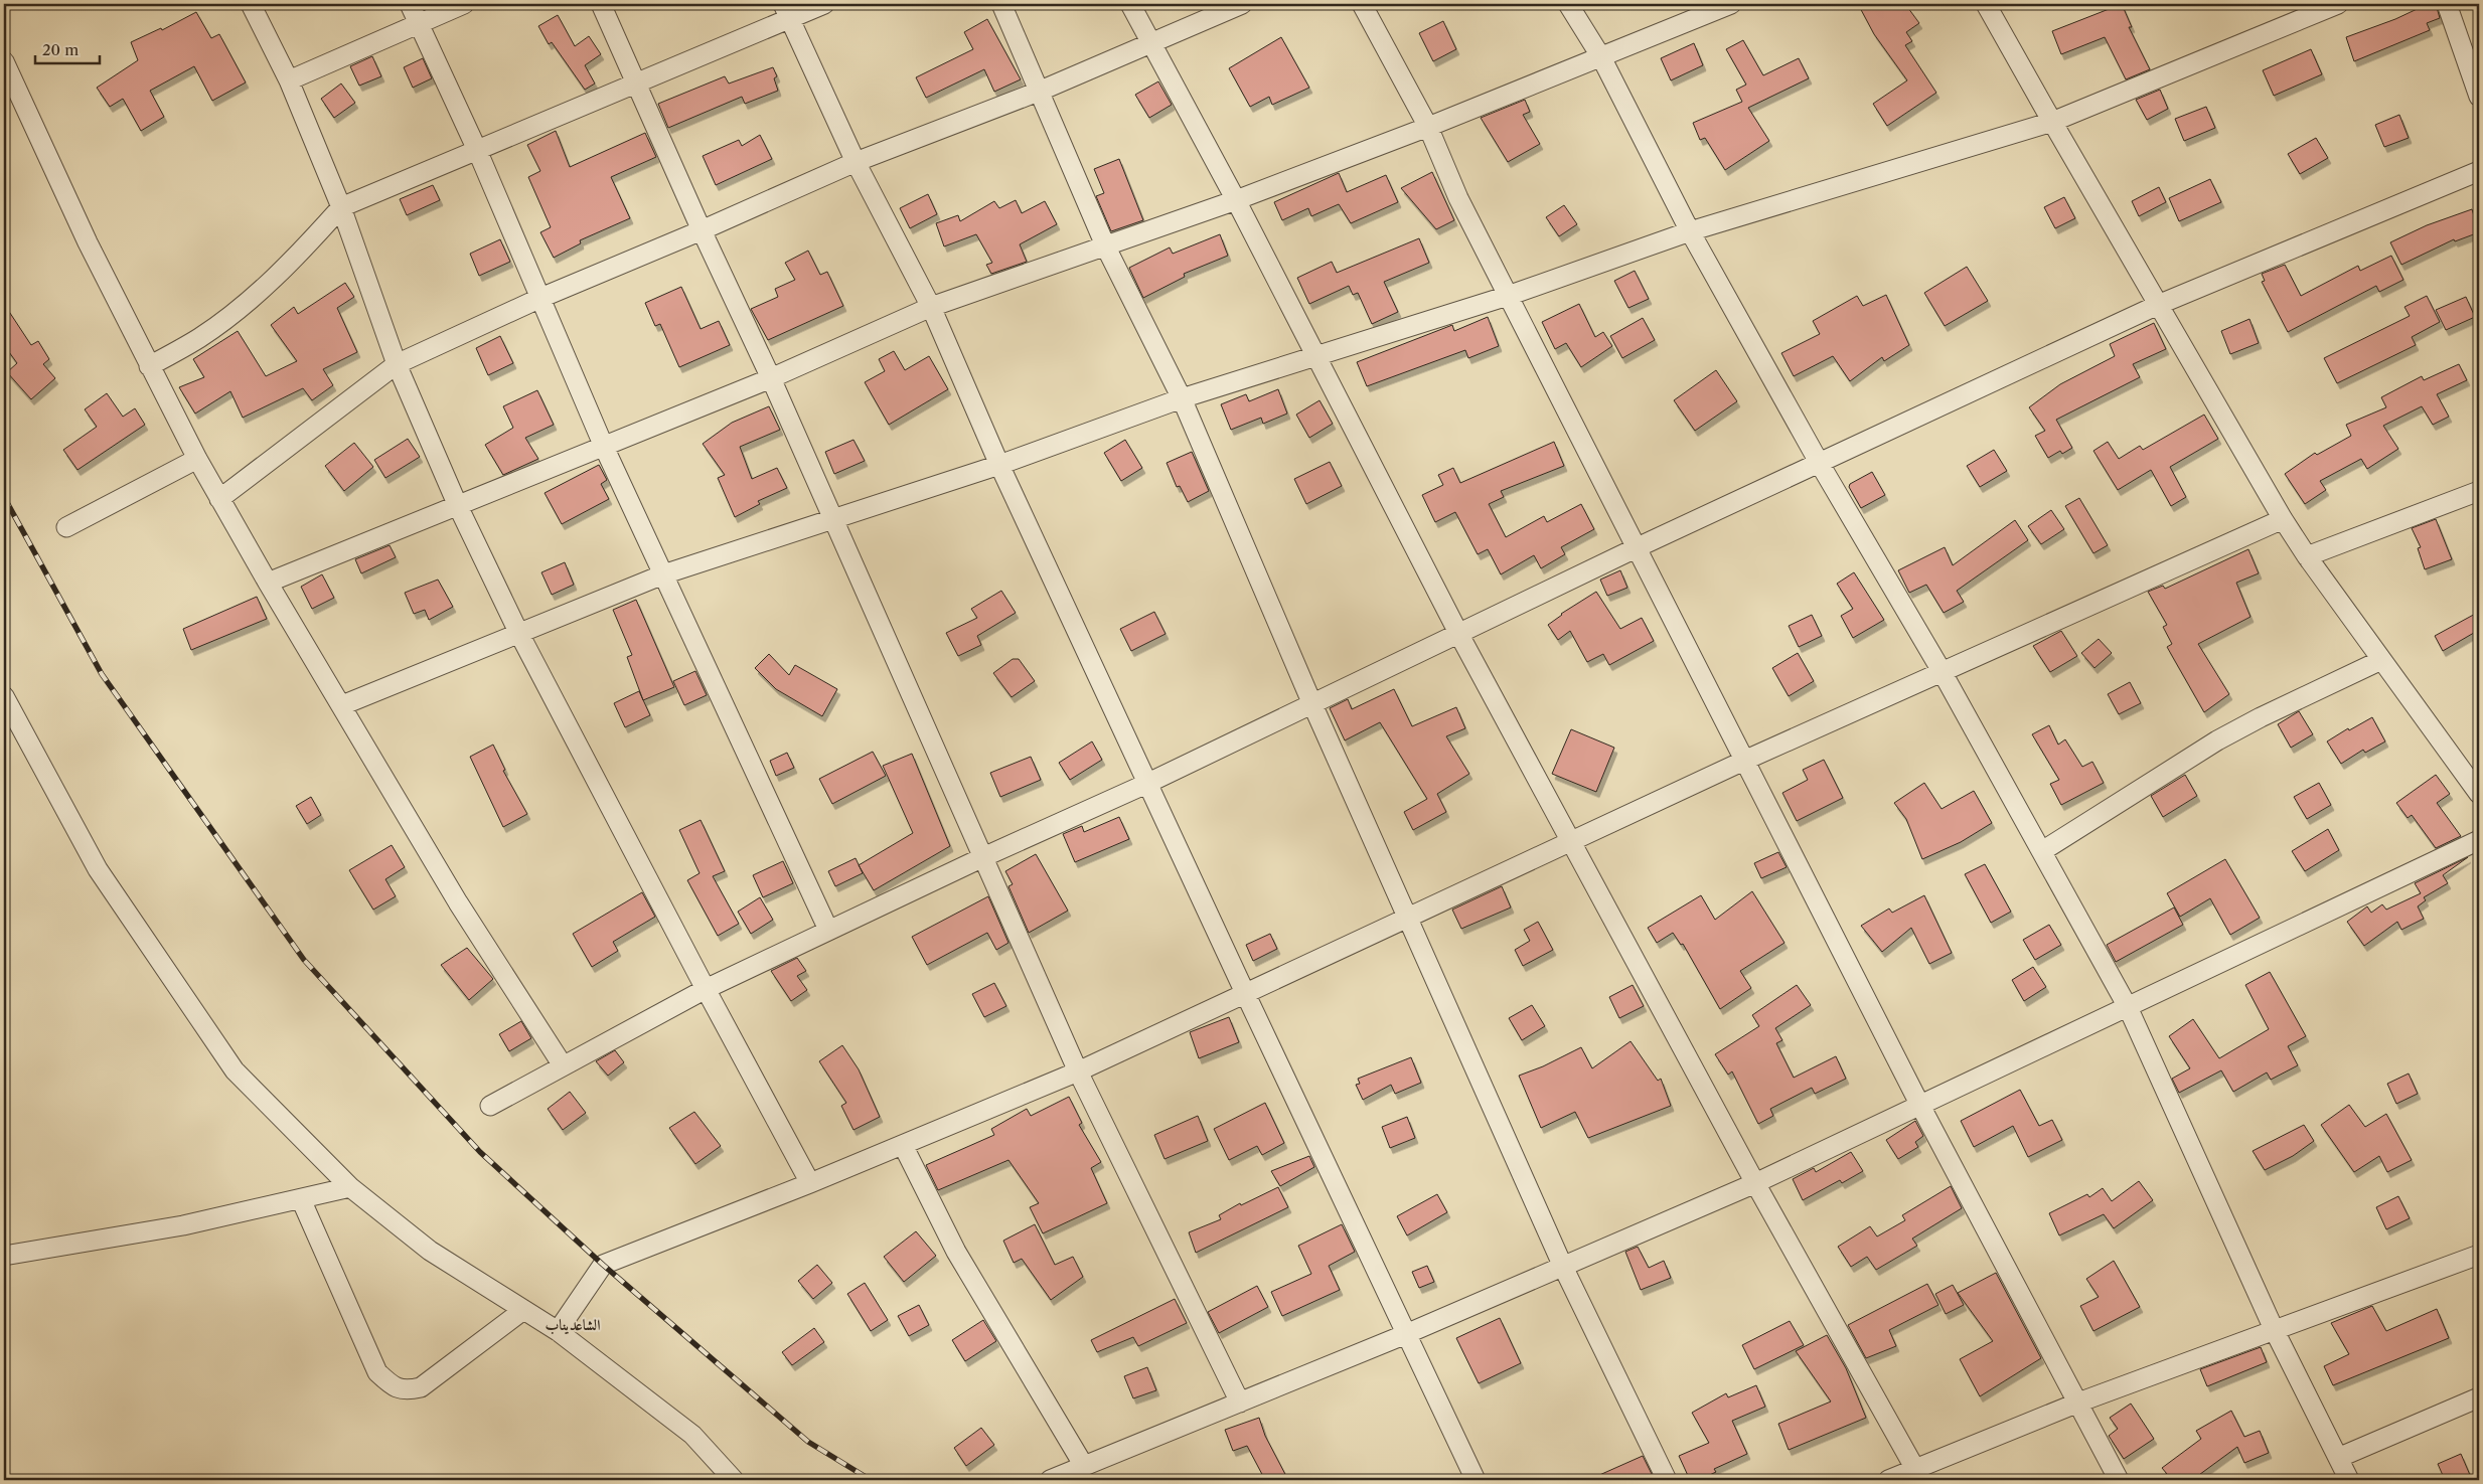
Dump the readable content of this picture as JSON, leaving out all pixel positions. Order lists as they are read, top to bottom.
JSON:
{
  "districts": ["الشاعديناب"],
  "scale_bar": "20 m"
}
